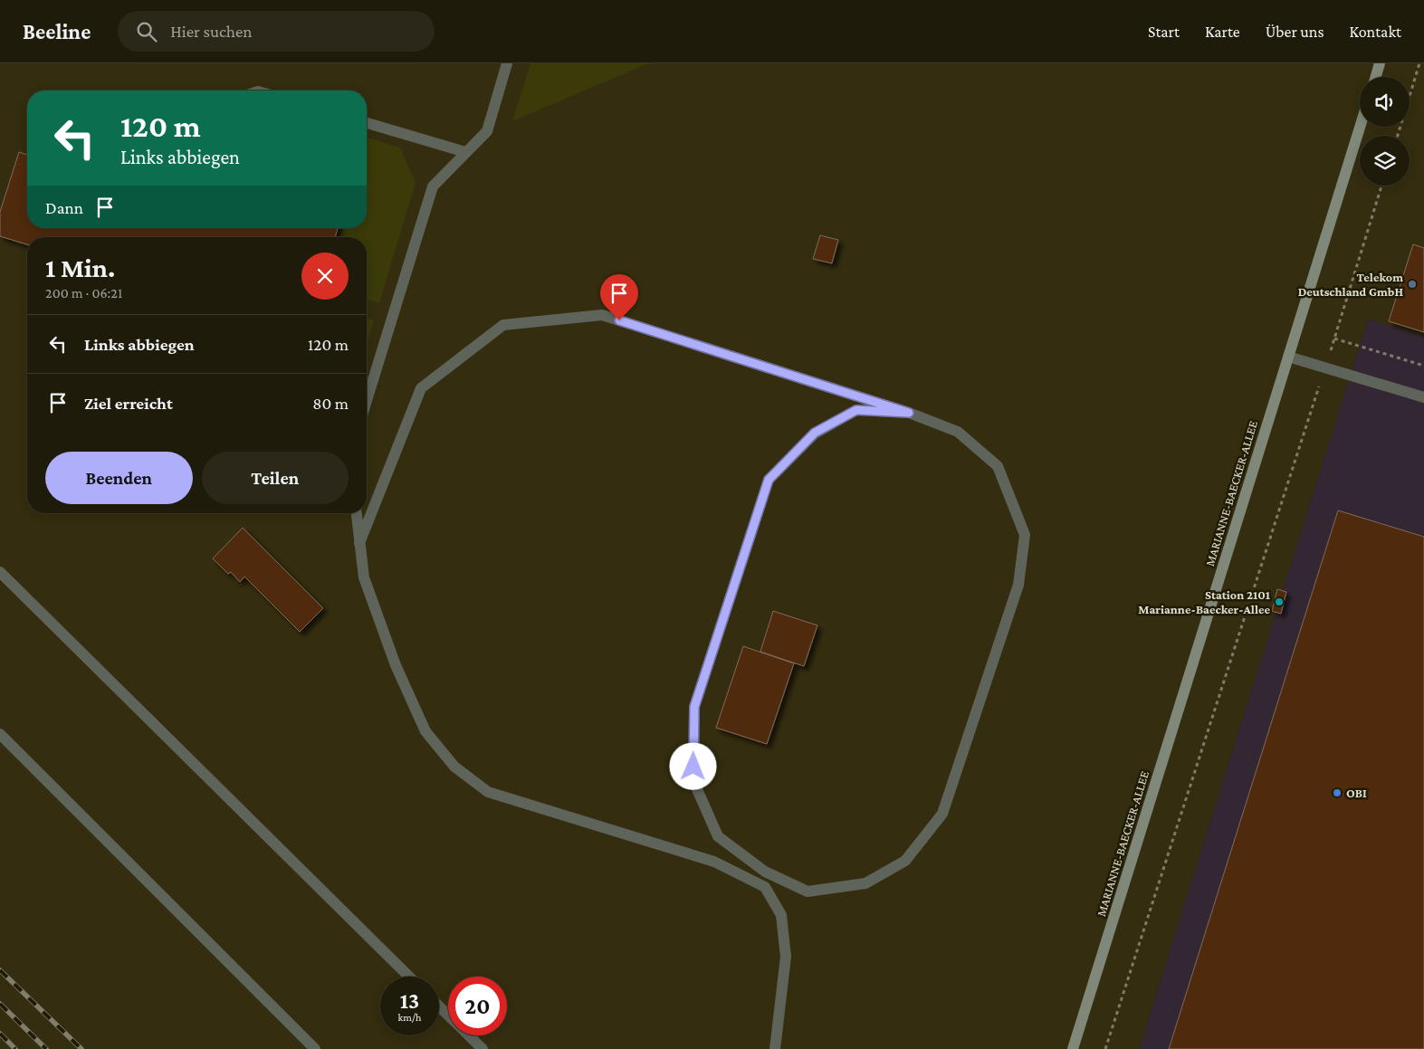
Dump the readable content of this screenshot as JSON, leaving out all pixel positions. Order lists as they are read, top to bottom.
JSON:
{
  "streets": {
    "street": ["MARIANNE-BAECKER-ALLEE"]
  },
  "places": ["Telekom Deutschland GmbH", "Station 2101 Marianne-Baecker-Allee", "OBI"],
  "page": {
    "header": "Beeline",
    "search": "Hier suchen",
    "nav": [
      "Start",
      "Karte",
      "Über uns",
      "Kontakt"
    ],
    "turn": ["120 m", "Links abbiegen"],
    "then": "Dann",
    "heading": ["1 Min.", "200 m · 06:21"],
    "list": [
      {
        "name": "Links abbiegen",
        "value": "120 m"
      },
      {
        "name": "Ziel erreicht",
        "value": "80 m"
      }
    ],
    "buttons": ["Beenden", "Teilen"],
    "speed": "13 km/h",
    "limit": "20"
  }
}
